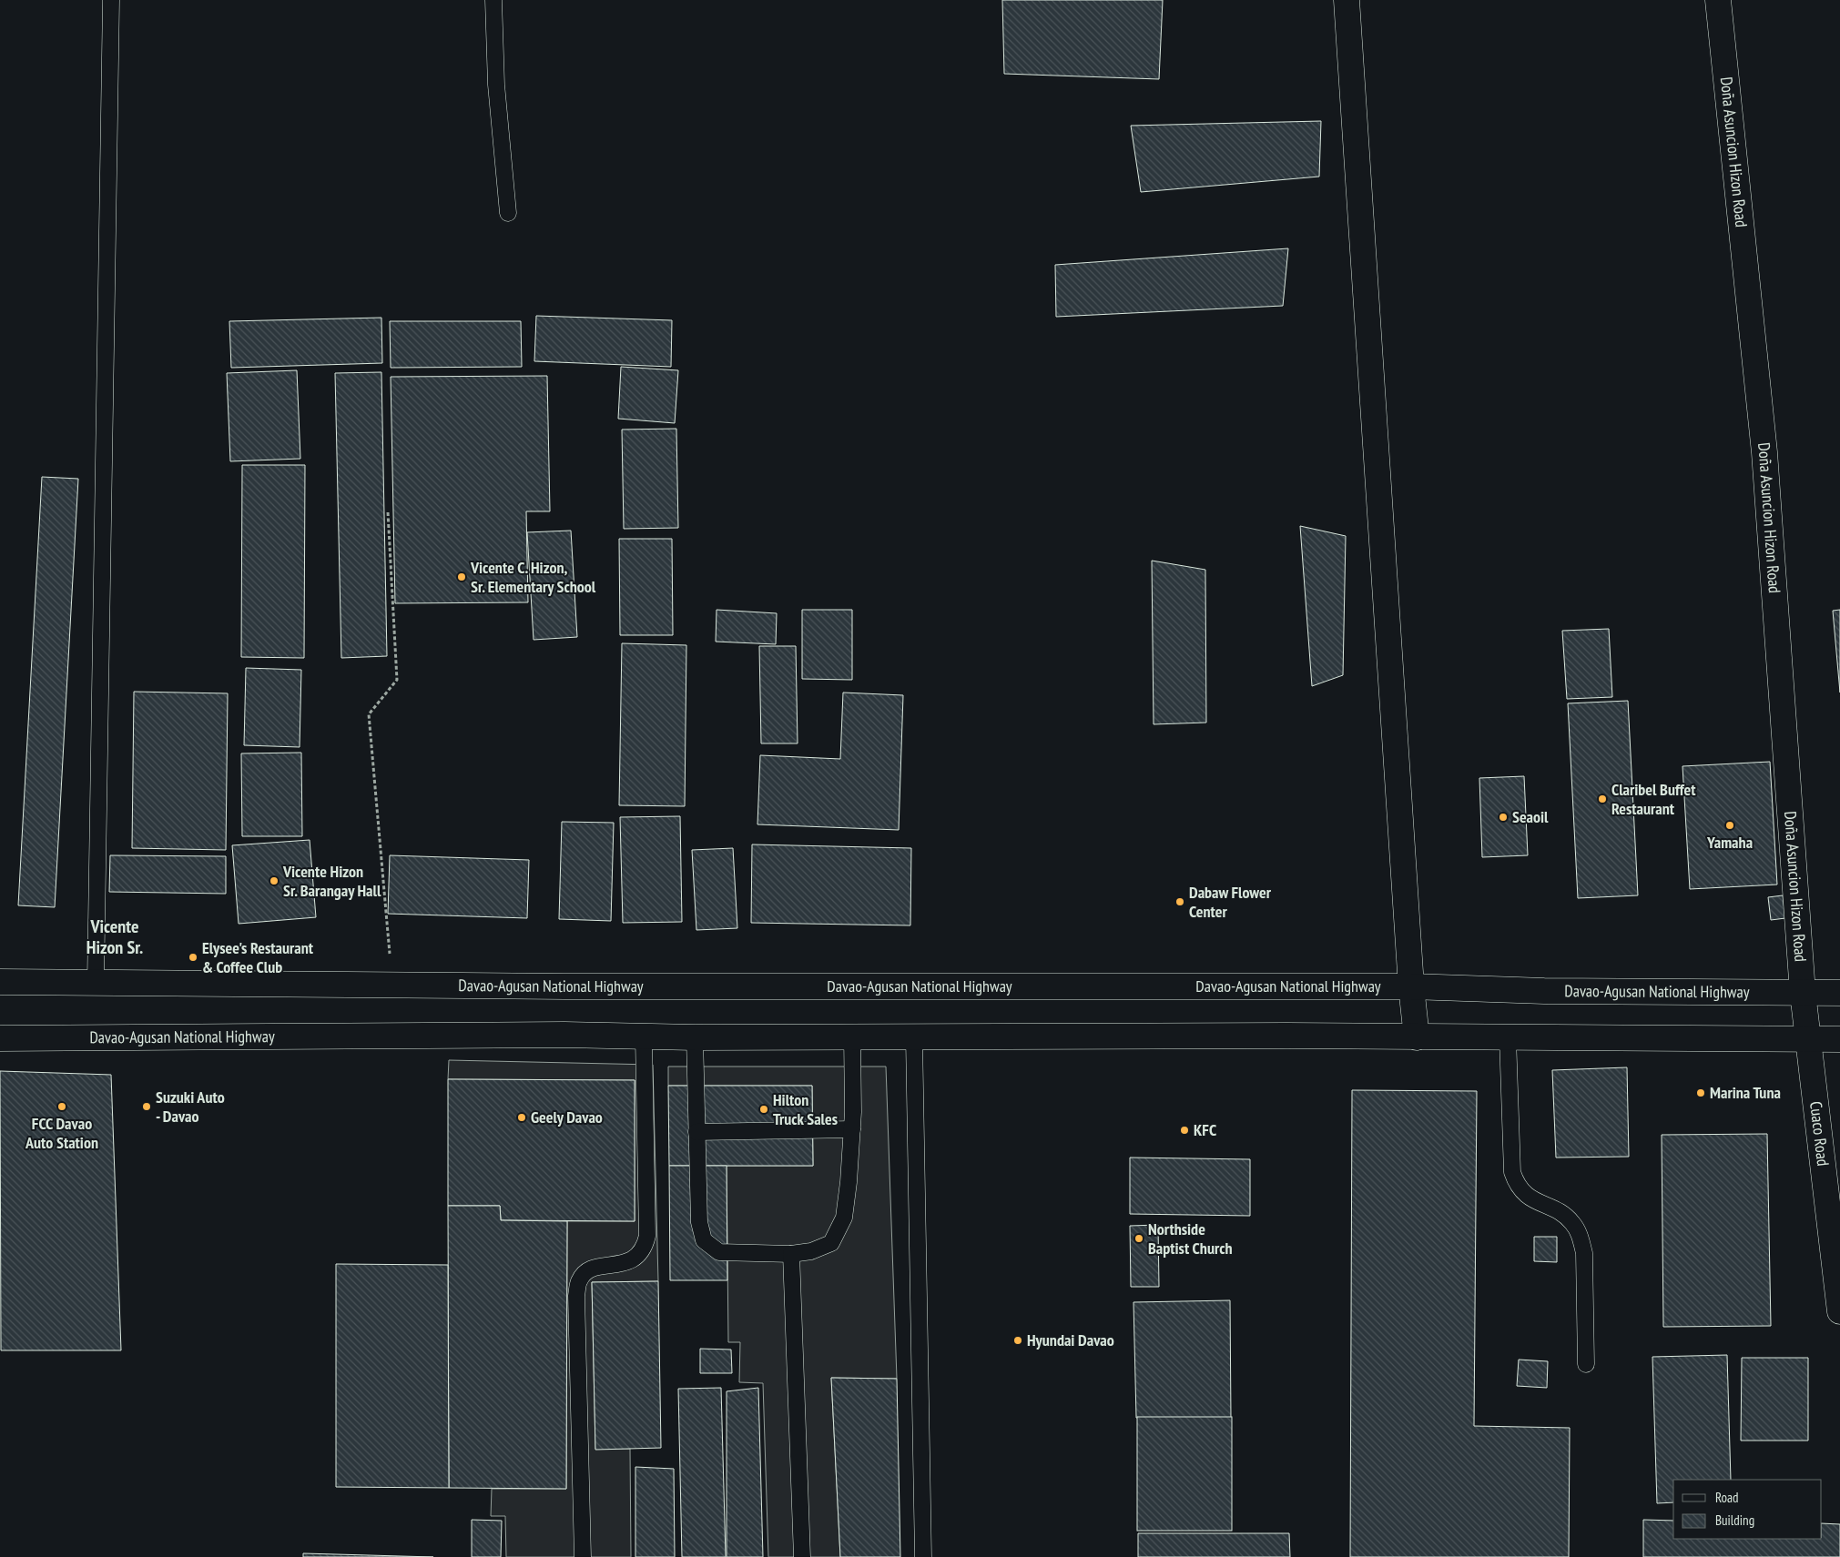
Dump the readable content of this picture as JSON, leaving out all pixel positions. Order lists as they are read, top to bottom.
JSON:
{
  "streets": {
    "main road": ["Doña Asuncion Hizon Road", "Davao-Agusan National Highway", "Cuaco Road"]
  },
  "crossings": [
    ["Doña Asuncion Hizon Road", "Davao-Agusan National Highway"],
    ["Doña Asuncion Hizon Road", "Cuaco Road"],
    ["Davao-Agusan National Highway", "Cuaco Road"]
  ],
  "districts": ["Vicente Hizon Sr."],
  "places": [
    "Vicente C. Hizon, Sr. Elementary School",
    "Claribel Buffet Restaurant",
    "Seaoil",
    "Yamaha",
    "Vicente Hizon Sr. Barangay Hall",
    "Dabaw Flower Center",
    "Elysee's Restaurant & Coffee Club",
    "Marina Tuna",
    "FCC Davao Auto Station",
    "Suzuki Auto - Davao",
    "Hilton Truck Sales",
    "Geely Davao",
    "KFC",
    "Northside Baptist Church",
    "Hyundai Davao"
  ],
  "legend": ["Road", "Building"]
}
